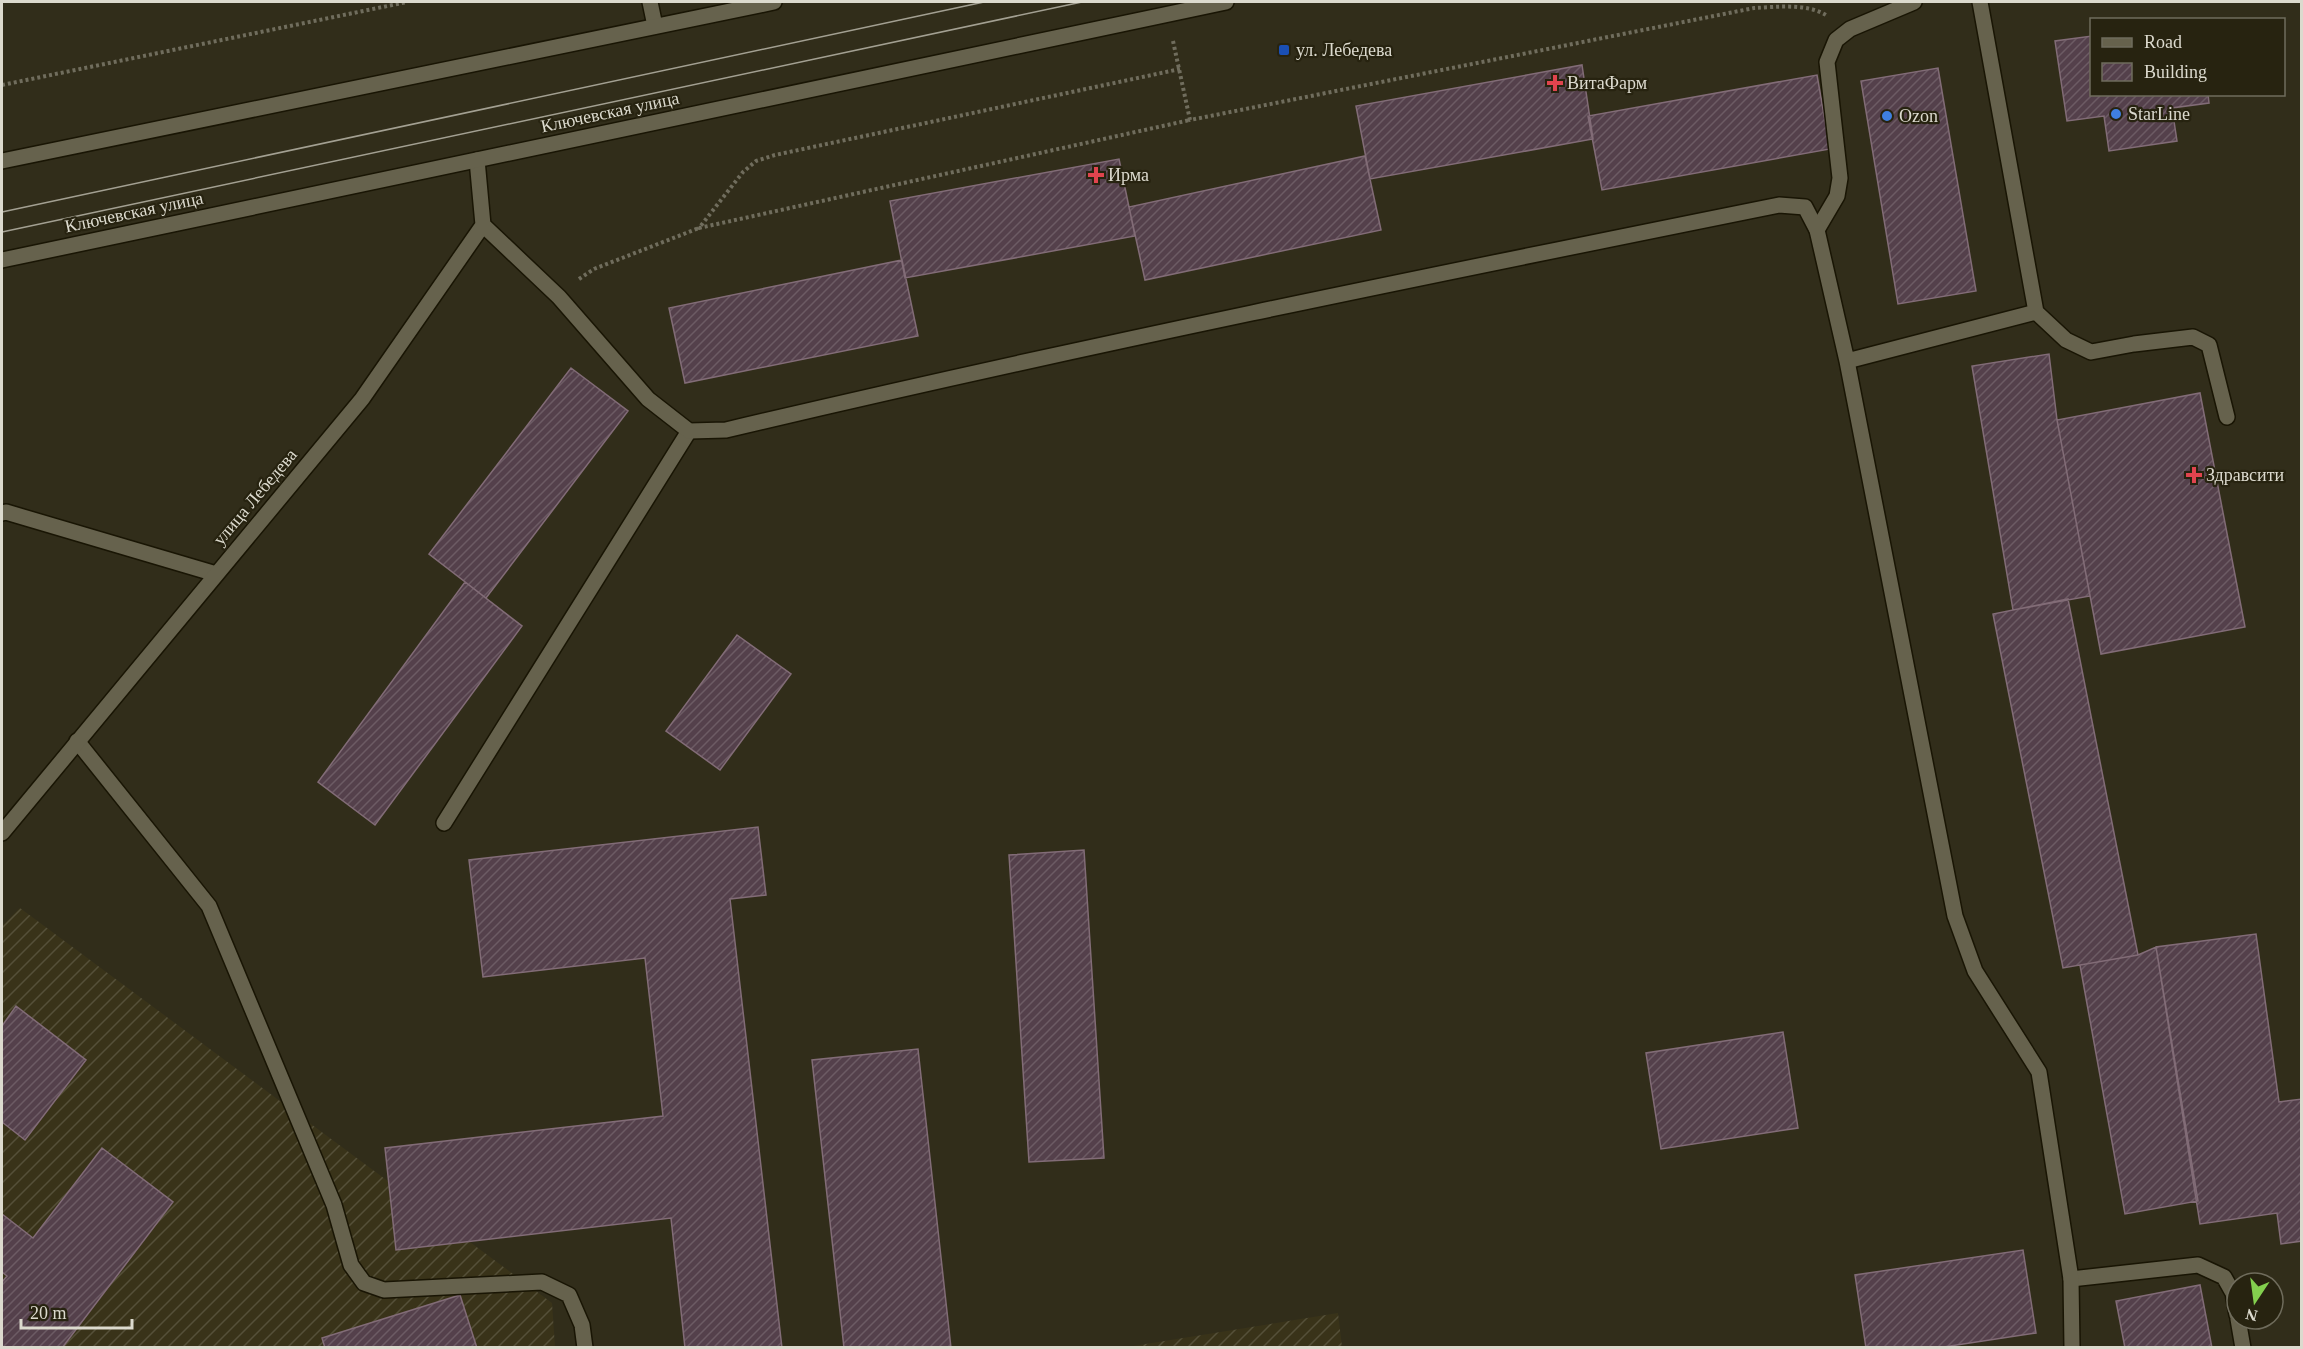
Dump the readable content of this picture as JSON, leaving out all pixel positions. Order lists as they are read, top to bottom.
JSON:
{
  "streets": {
    "street": ["Ключевская улица", "улица Лебедева"]
  },
  "places": {
    "transit": ["ул. Лебедева"],
    "health": ["ВитаФарм", "Ирма", "Здравсити"],
    "other": ["StarLine", "Ozon"]
  },
  "legend": ["Road", "Building"],
  "scale_bar": "20 m",
  "north": "bottom"
}
